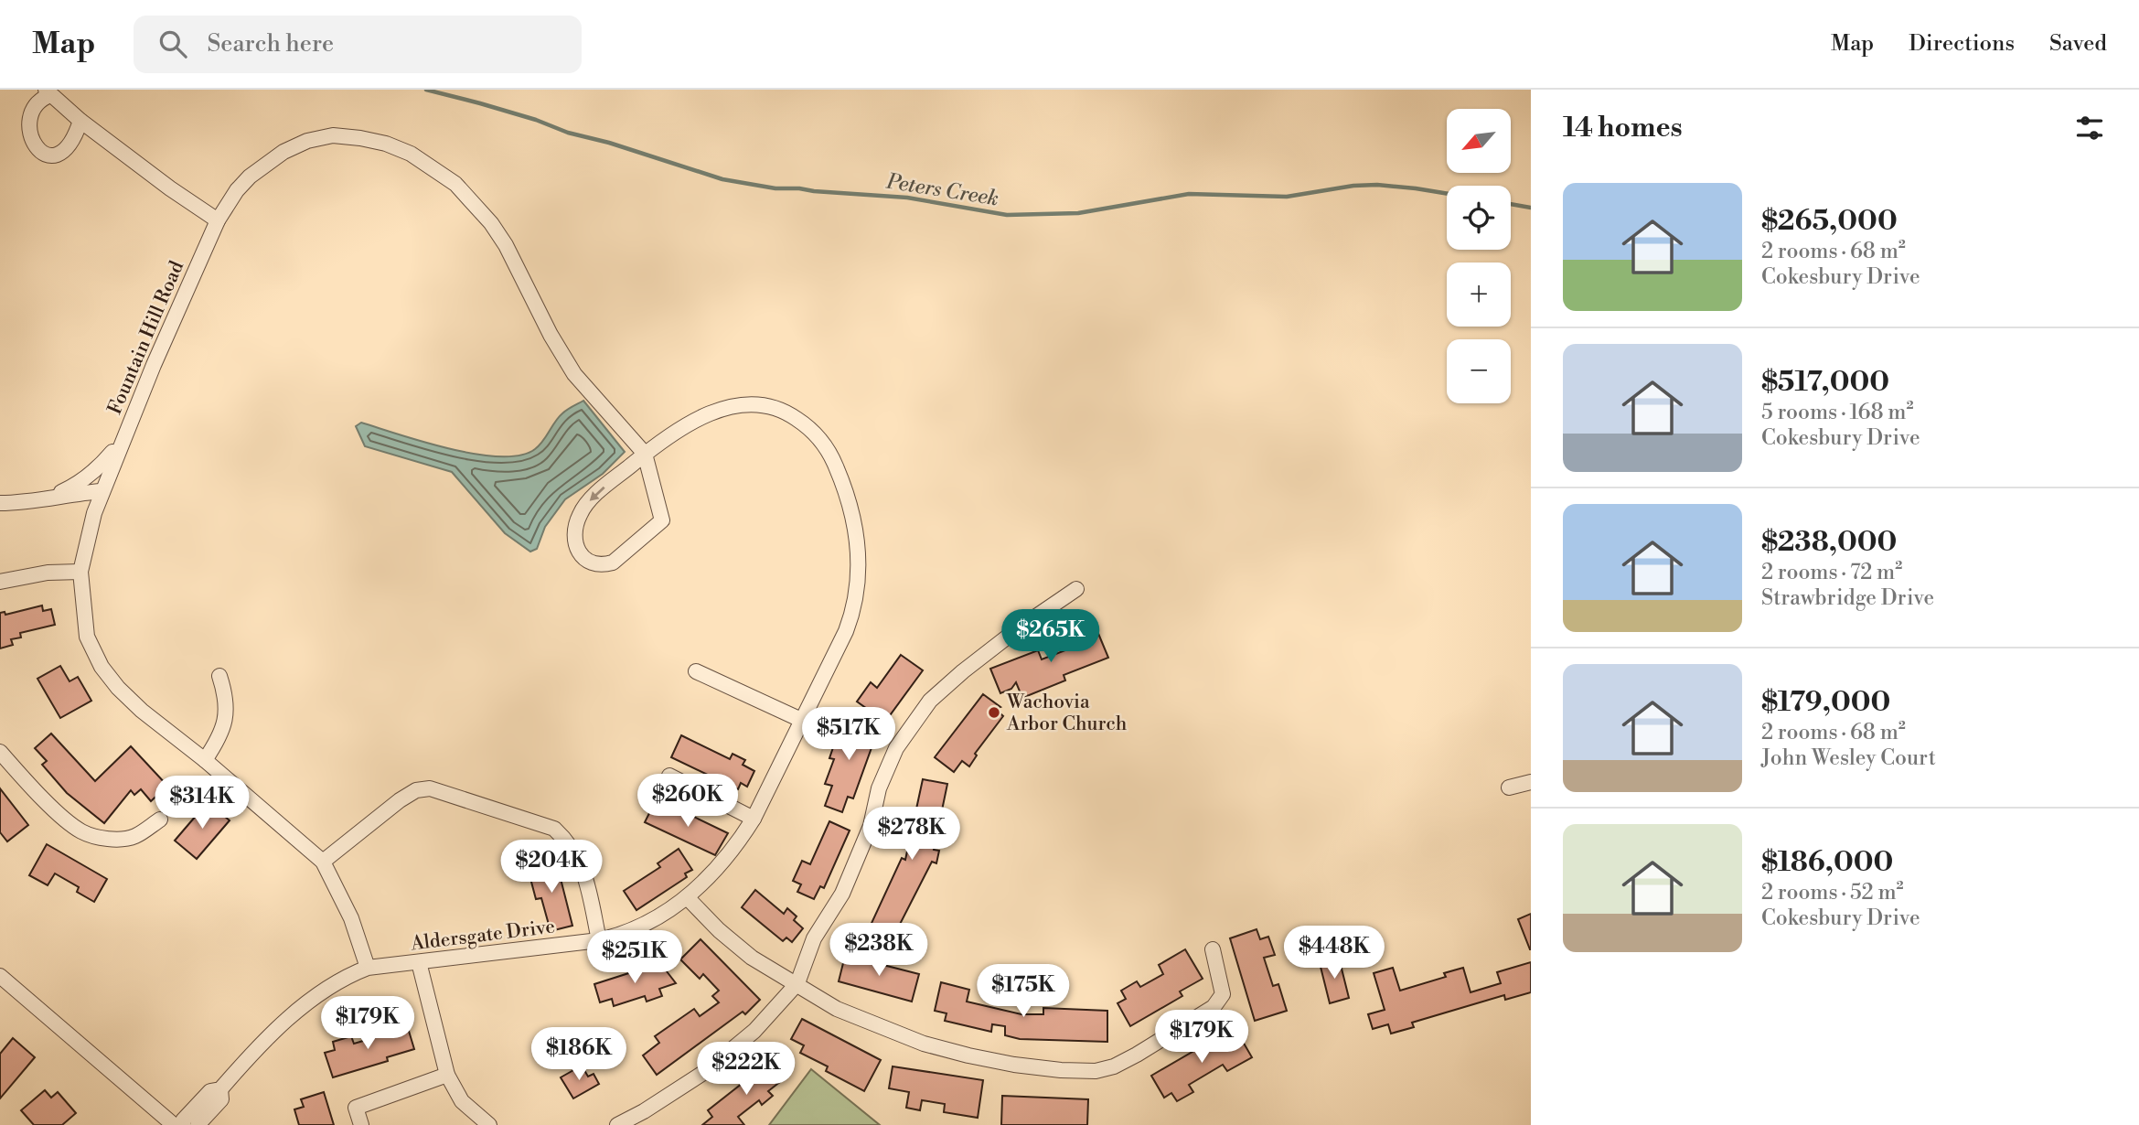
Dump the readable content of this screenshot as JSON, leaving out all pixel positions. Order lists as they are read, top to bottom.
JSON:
{
  "streets": {
    "street": ["Fountain Hill Road", "Aldersgate Drive"]
  },
  "crossings": [
    ["Fountain Hill Road", "Aldersgate Drive"]
  ],
  "water": ["Peters Creek"],
  "places": ["Wachovia Arbor Church"],
  "north": "bottom left",
  "page": {
    "header": "Map",
    "search": "Search here",
    "nav": ["Map", "Directions", "Saved"],
    "heading": "14 homes",
    "map_buttons": ["+", "−"],
    "list": [
      {
        "name": "$265,000",
        "note": "2 rooms · 68 m² · Cokesbury Drive"
      },
      {
        "name": "$517,000",
        "note": "5 rooms · 168 m² · Cokesbury Drive"
      },
      {
        "name": "$238,000",
        "note": "2 rooms · 72 m² · Strawbridge Drive"
      },
      {
        "name": "$179,000",
        "note": "2 rooms · 68 m² · John Wesley Court"
      },
      {
        "name": "$186,000",
        "note": "2 rooms · 52 m² · Cokesbury Drive"
      }
    ],
    "price": [
      "$265K",
      "$517K",
      "$260K",
      "$314K",
      "$278K",
      "$204K",
      "$238K",
      "$448K",
      "$251K",
      "$175K",
      "$179K",
      "$179K",
      "$186K",
      "$222K"
    ]
  }
}
